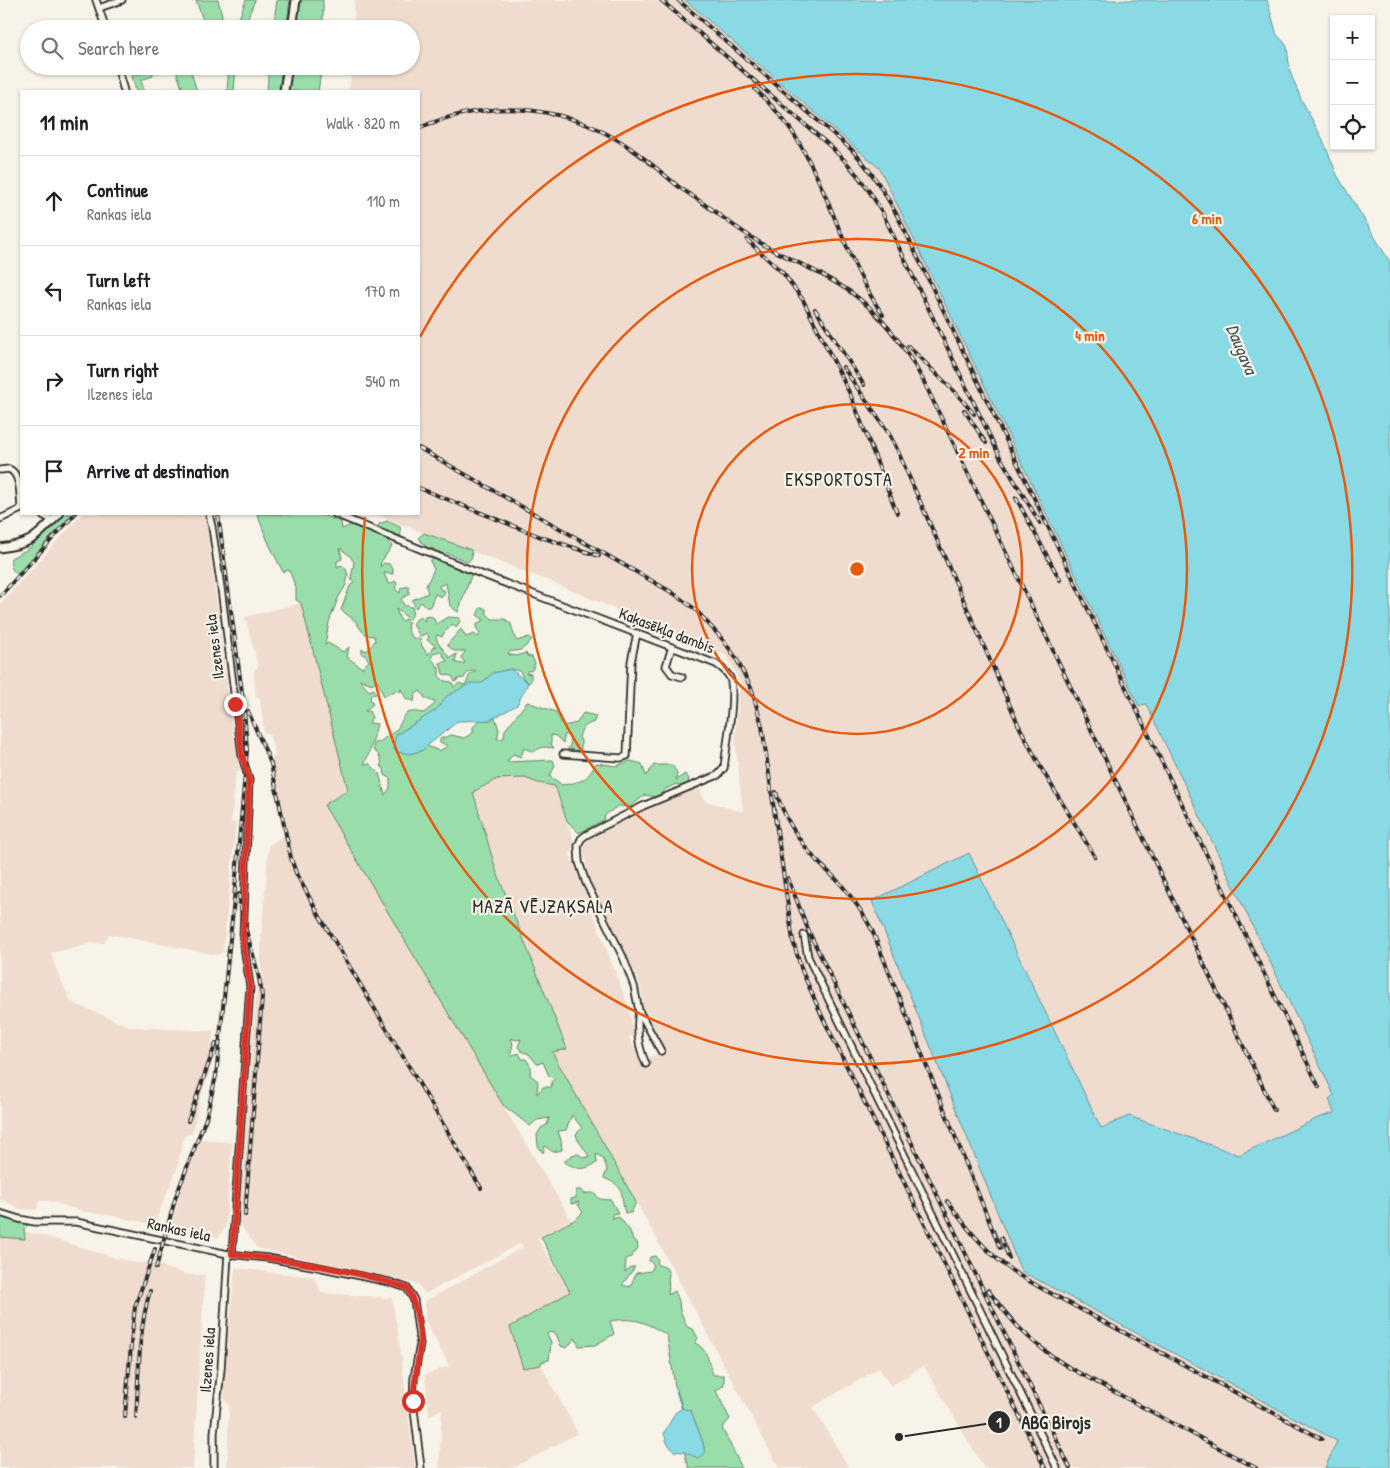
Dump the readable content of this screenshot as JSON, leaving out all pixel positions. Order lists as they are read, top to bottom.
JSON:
{
  "streets": {
    "street": ["Kaķasēkļa dambis", "Ilzenes iela", "Rankas iela"]
  },
  "crossings": [
    ["Ilzenes iela", "Rankas iela"]
  ],
  "districts": ["EKSPORTOSTA", "MAZĀ VĒJZAĶSALA"],
  "water": ["Daugava"],
  "places": ["ABG Birojs"],
  "page": {
    "map_buttons": ["+", "−"],
    "search": "Search here",
    "heading": ["11 min", "Walk · 820 m"],
    "list": [
      ["Continue", "Rankas iela", "110 m"],
      ["Turn left", "Rankas iela", "170 m"],
      ["Turn right", "Ilzenes iela", "540 m"],
      "Arrive at destination"
    ]
  },
  "rings": ["6 min", "4 min", "2 min"]
}
